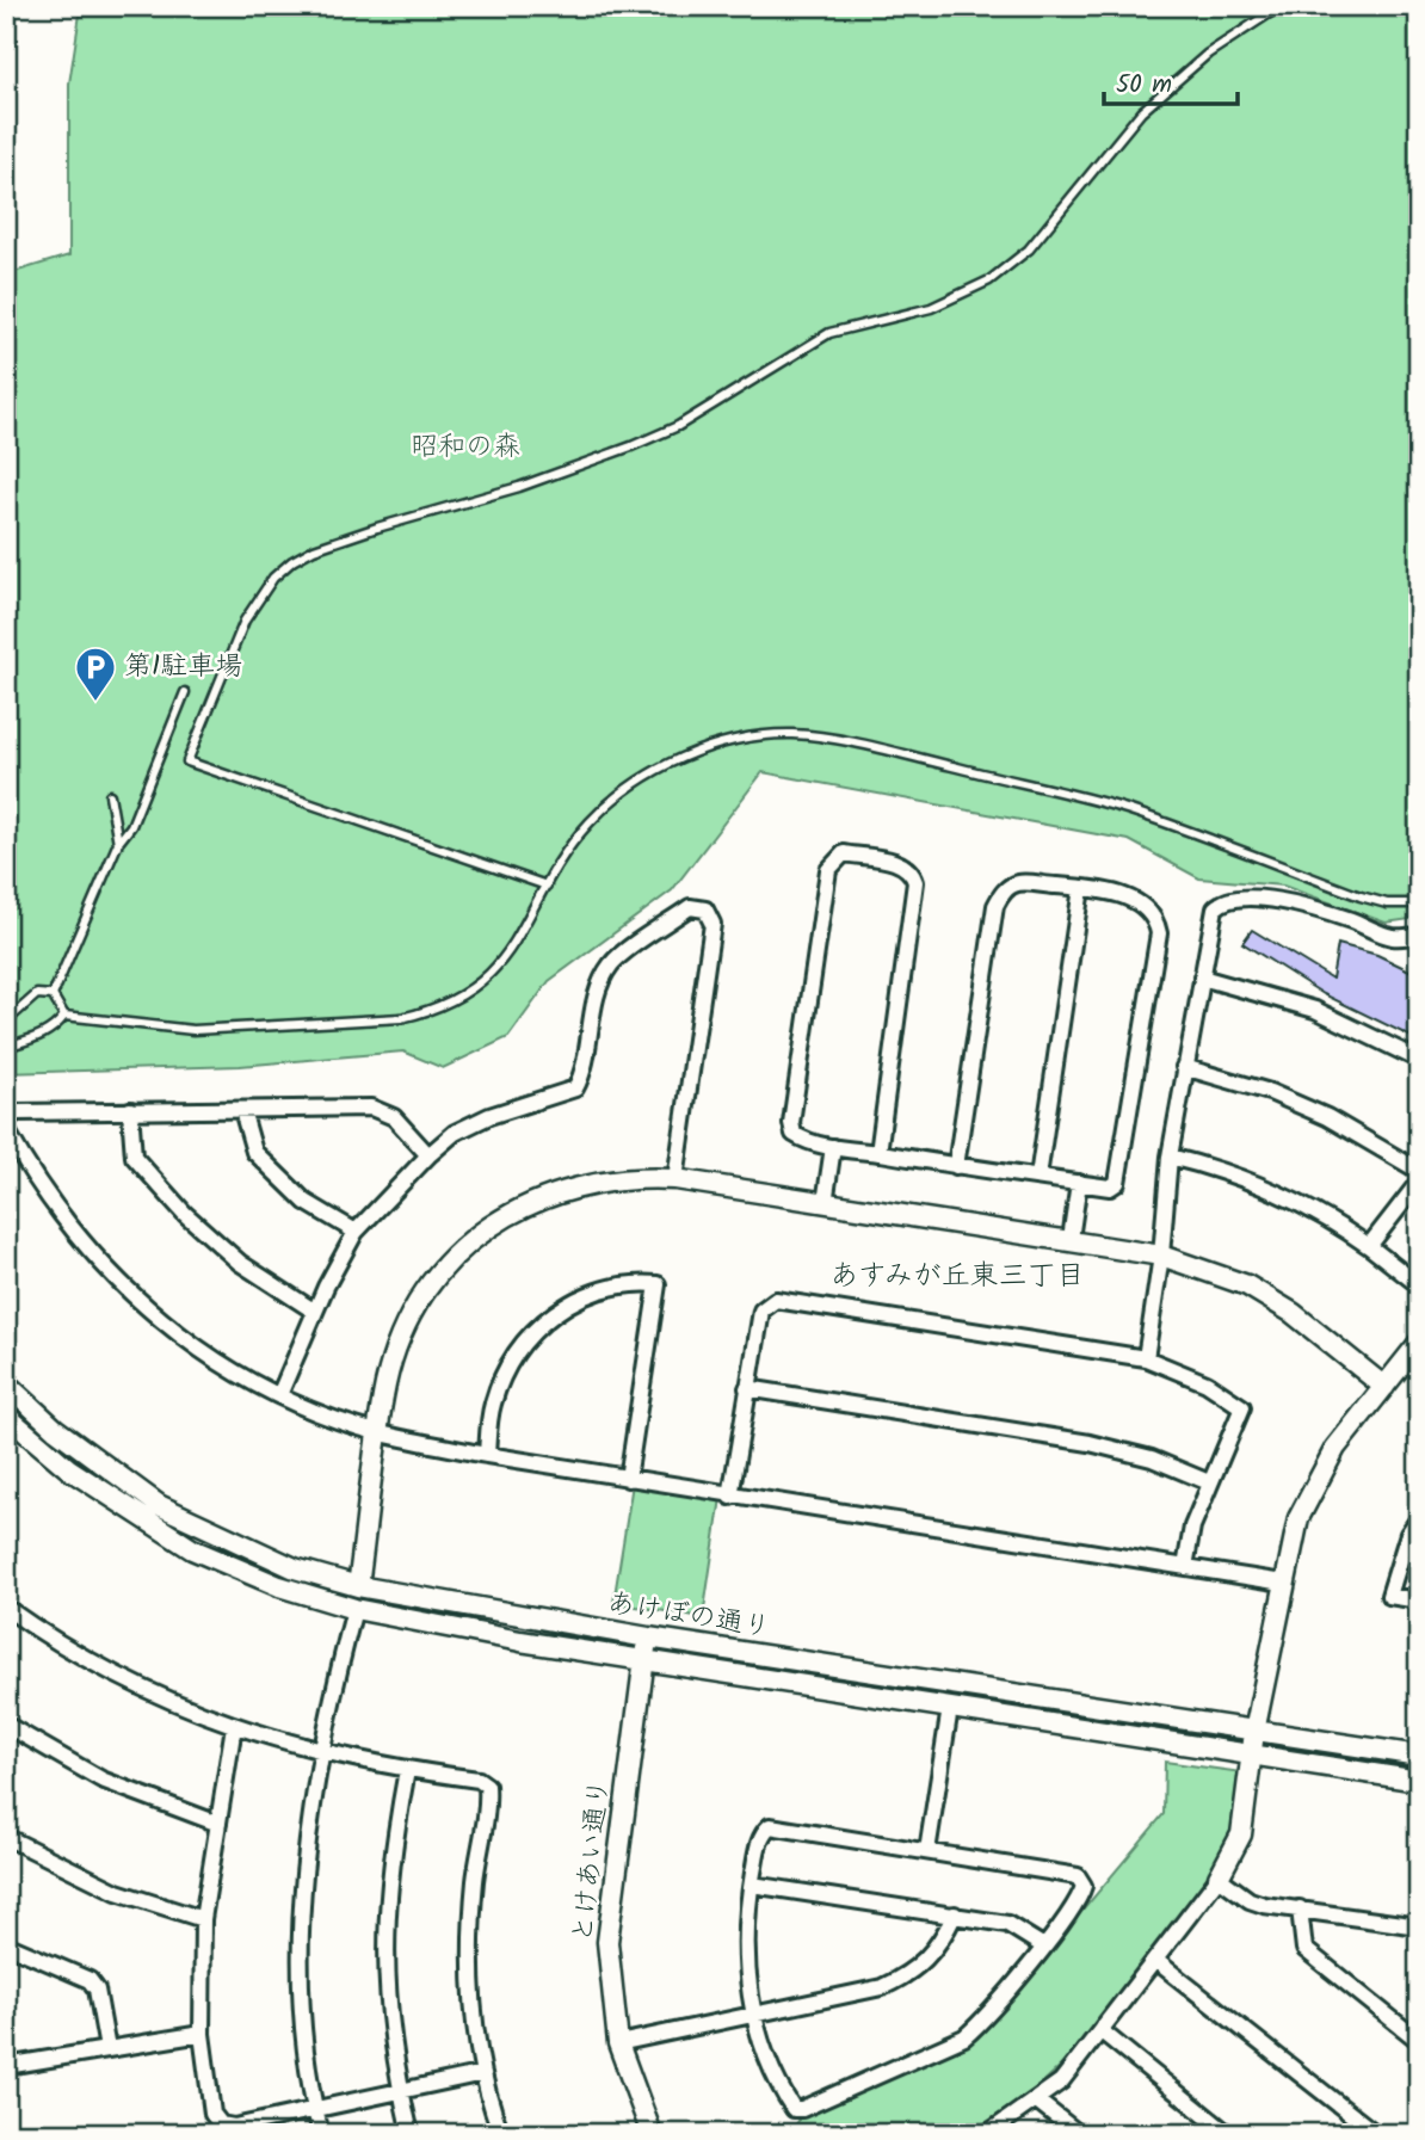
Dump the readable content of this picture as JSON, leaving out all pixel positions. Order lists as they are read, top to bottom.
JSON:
{
  "streets": {
    "street": ["あけぼの通り", "とけあい通り"]
  },
  "crossings": [
    ["あけぼの通り", "とけあい通り"]
  ],
  "districts": ["あすみが丘東三丁目"],
  "parks": ["昭和の森"],
  "places": {
    "parking": ["第1駐車場"]
  },
  "scale_bar": "50 m"
}
